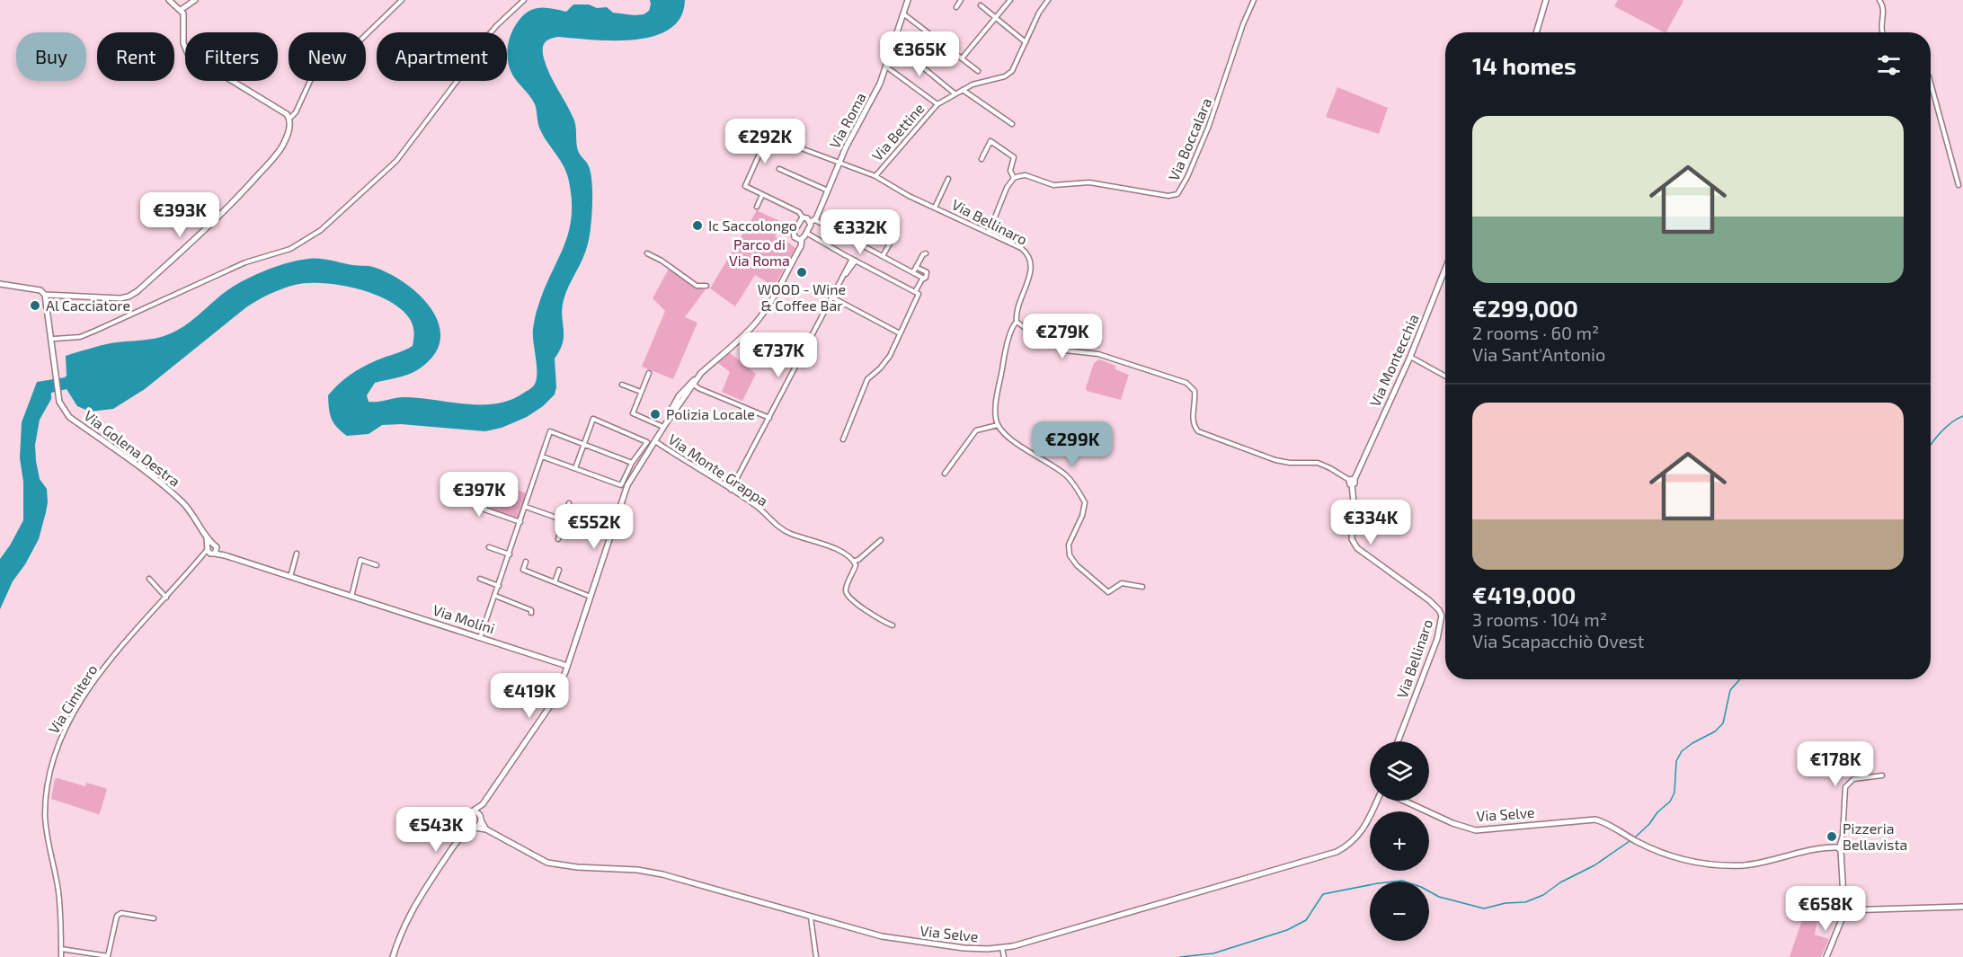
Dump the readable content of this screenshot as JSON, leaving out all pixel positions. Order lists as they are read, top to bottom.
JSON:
{
  "streets": {
    "street": [
      "Via Roma",
      "Via Bettine",
      "Via Boccalara",
      "Via Bellinaro",
      "Via Montecchia",
      "Via Golena Destra",
      "Via Monte Grappa",
      "Via Molini",
      "Via Cimitero",
      "Via Selve"
    ]
  },
  "crossings": [
    ["Via Roma", "Via Bellinaro"],
    ["Via Bettine", "Via Bellinaro"],
    ["Via Bellinaro", "Via Montecchia"],
    ["Via Golena Destra", "Via Molini"],
    ["Via Golena Destra", "Via Cimitero"],
    ["Via Molini", "Via Cimitero"]
  ],
  "parks": ["Parco di Via Roma"],
  "places": [
    "Ic Saccolongo",
    "WOOD - Wine & Coffee Bar",
    "Al Cacciatore",
    "Polizia Locale",
    "Pizzeria Bellavista"
  ],
  "page": {
    "price": [
      "€365K",
      "€292K",
      "€393K",
      "€332K",
      "€279K",
      "€737K",
      "€299K",
      "€397K",
      "€334K",
      "€552K",
      "€419K",
      "€178K",
      "€543K",
      "€658K"
    ],
    "chip": [
      "Buy",
      "Rent",
      "Filters",
      "New",
      "Apartment"
    ],
    "heading": "14 homes",
    "list": [
      {
        "name": "€299,000",
        "note": "2 rooms · 60 m² · Via Sant'Antonio"
      },
      {
        "name": "€419,000",
        "note": "3 rooms · 104 m² · Via Scapacchiò Ovest"
      }
    ],
    "map_buttons": ["+", "−"]
  }
}
